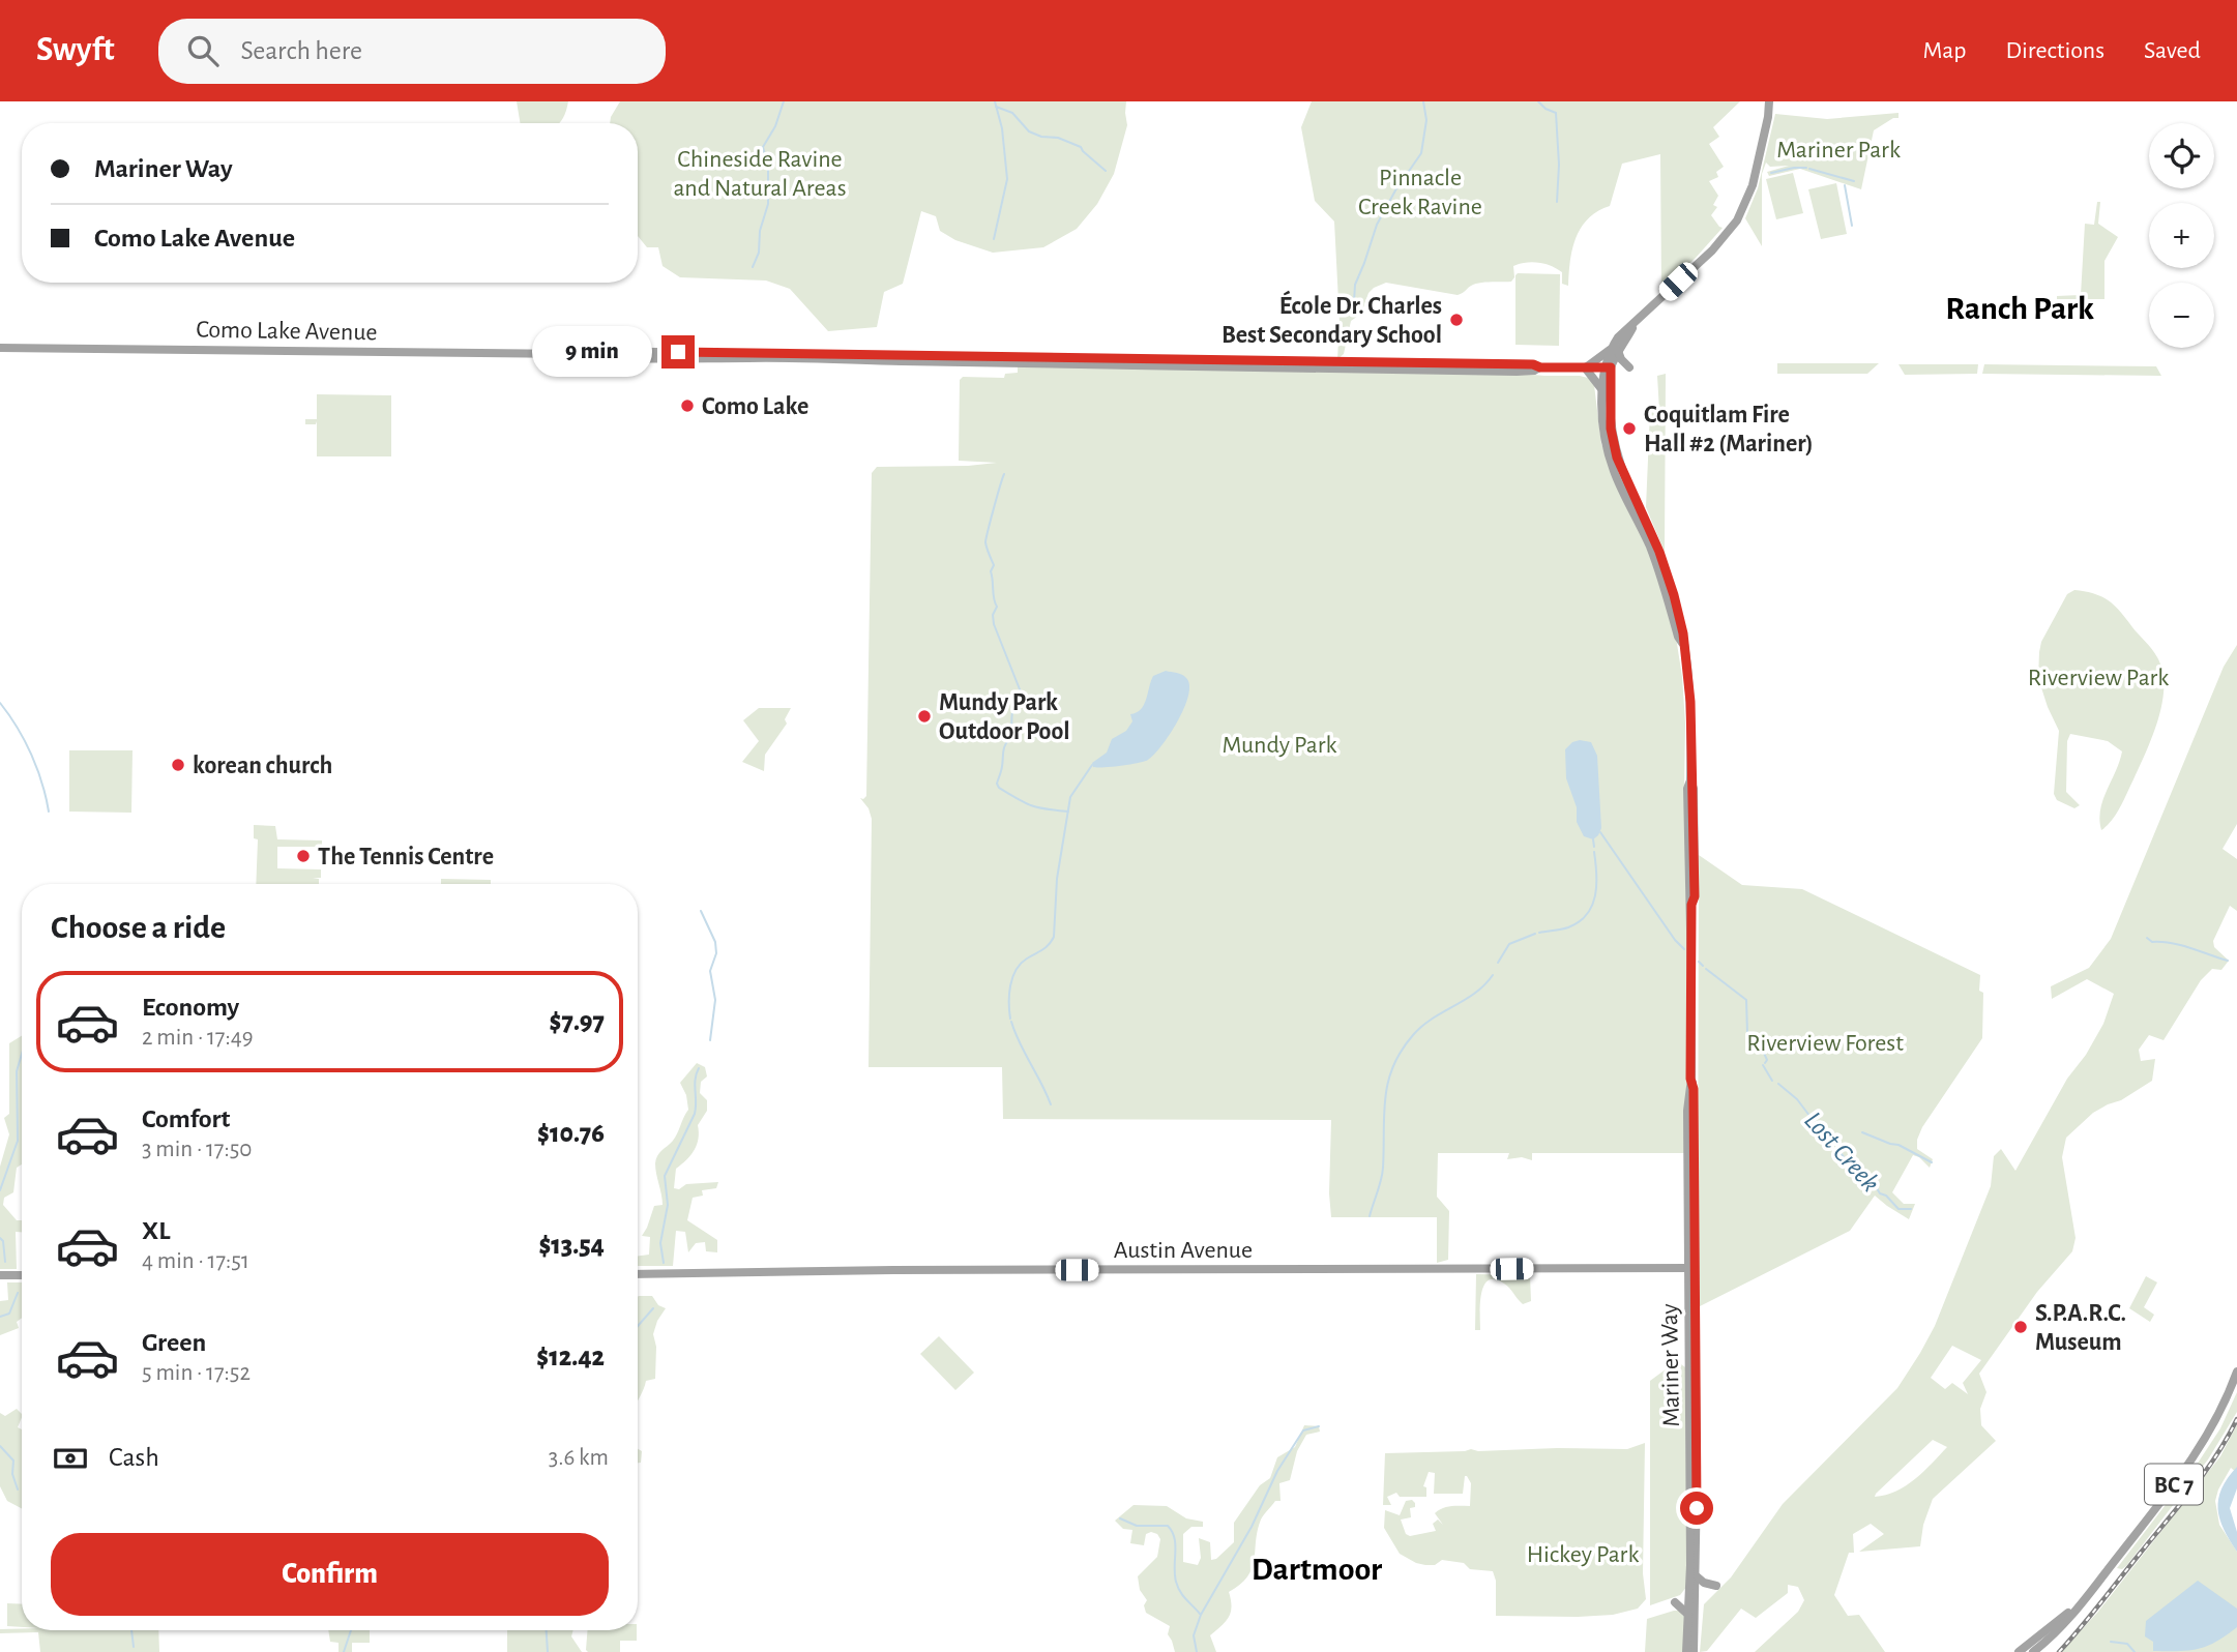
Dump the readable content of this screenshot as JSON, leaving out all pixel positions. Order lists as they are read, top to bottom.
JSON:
{
  "streets": {
    "main road": [
      "Como Lake Avenue",
      "Austin Avenue",
      "Mariner Way",
      "BC 7"
    ]
  },
  "crossings": [
    ["Como Lake Avenue", "Mariner Way"],
    ["Austin Avenue", "Mariner Way"]
  ],
  "districts": ["Ranch Park", "Dartmoor"],
  "water": ["Lost Creek"],
  "parks": [
    "Mariner Park",
    "Chineside Ravine and Natural Areas",
    "Pinnacle Creek Ravine",
    "Riverview Park",
    "Mundy Park",
    "Riverview Forest",
    "Hickey Park"
  ],
  "places": [
    "École Dr. Charles Best Secondary School",
    "Como Lake",
    "Coquitlam Fire Hall #2 (Mariner)",
    "Mundy Park Outdoor Pool",
    "korean church",
    "The Tennis Centre",
    "S.P.A.R.C. Museum"
  ],
  "page": {
    "header": "Swyft",
    "search": "Search here",
    "nav": ["Map", "Directions", "Saved"],
    "map_buttons": ["+", "−"],
    "banner": ["Mariner Way", "Como Lake Avenue"],
    "bubble": "9 min",
    "heading": "Choose a ride",
    "list": [
      {
        "name": "Economy",
        "note": "2 min · 17:49",
        "value": "$7.97"
      },
      {
        "name": "Comfort",
        "note": "3 min · 17:50",
        "value": "$10.76"
      },
      {
        "name": "XL",
        "note": "4 min · 17:51",
        "value": "$13.54"
      },
      {
        "name": "Green",
        "note": "5 min · 17:52",
        "value": "$12.42"
      }
    ],
    "pay": ["Cash", "3.6 km"],
    "buttons": "Confirm"
  }
}
